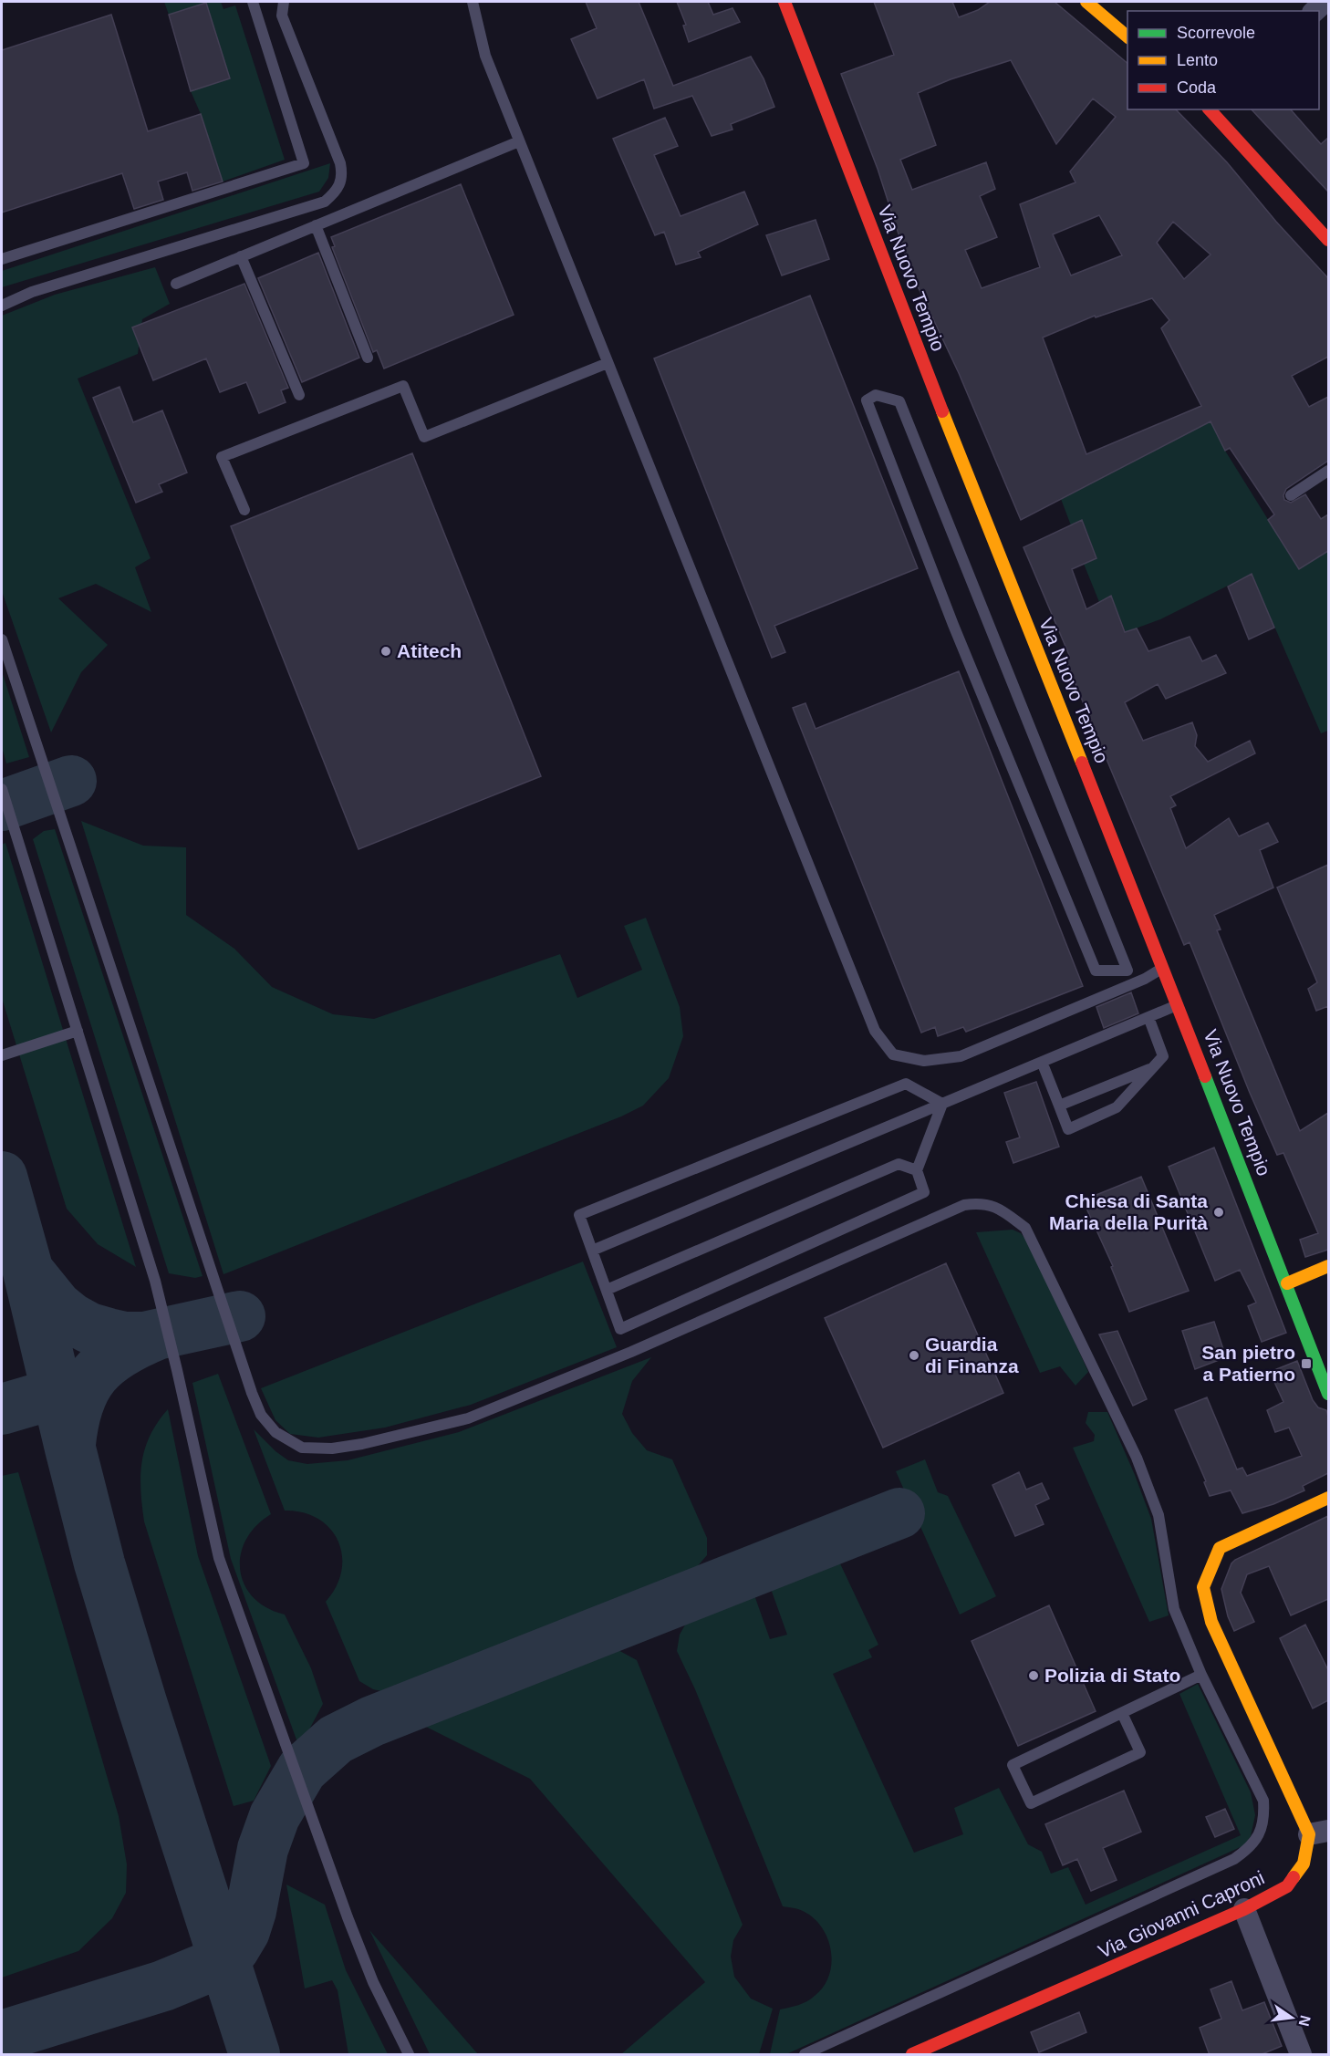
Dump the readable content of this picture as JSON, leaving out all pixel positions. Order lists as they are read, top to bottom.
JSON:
{
  "streets": {
    "street": ["Via Nuovo Tempio", "Via Giovanni Caproni"]
  },
  "places": {
    "other": [
      "Atitech",
      "Chiesa di Santa Maria della Purità",
      "Guardia di Finanza",
      "Polizia di Stato"
    ],
    "transit": ["San pietro a Patierno"]
  },
  "legend": ["Scorrevole", "Lento", "Coda"],
  "north": "right"
}
